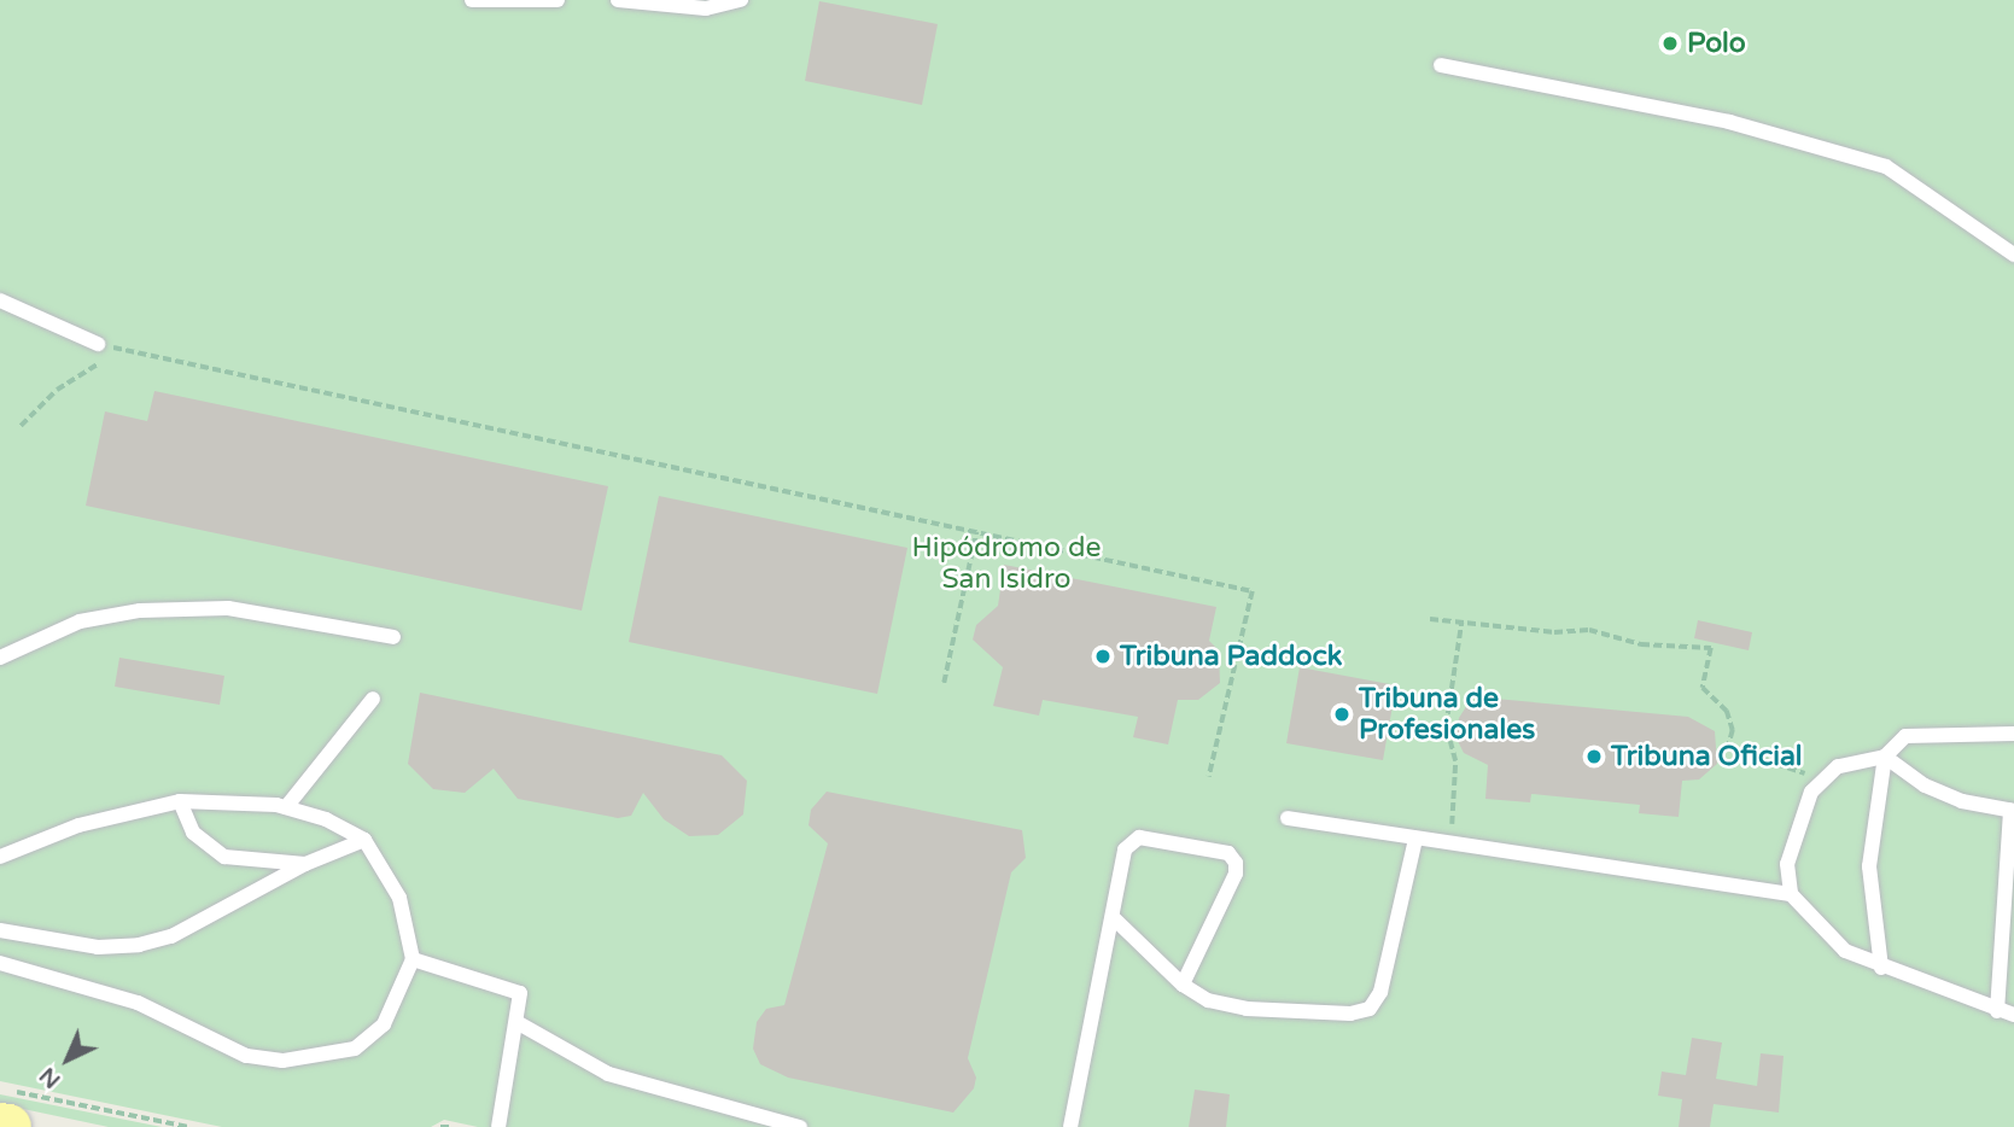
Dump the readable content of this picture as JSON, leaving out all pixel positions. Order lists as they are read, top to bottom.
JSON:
{
  "parks": ["Hipódromo de San Isidro"],
  "places": [
    "Polo",
    "Tribuna Paddock",
    "Tribuna de Profesionales",
    "Tribuna Oficial"
  ],
  "north": "bottom left"
}
